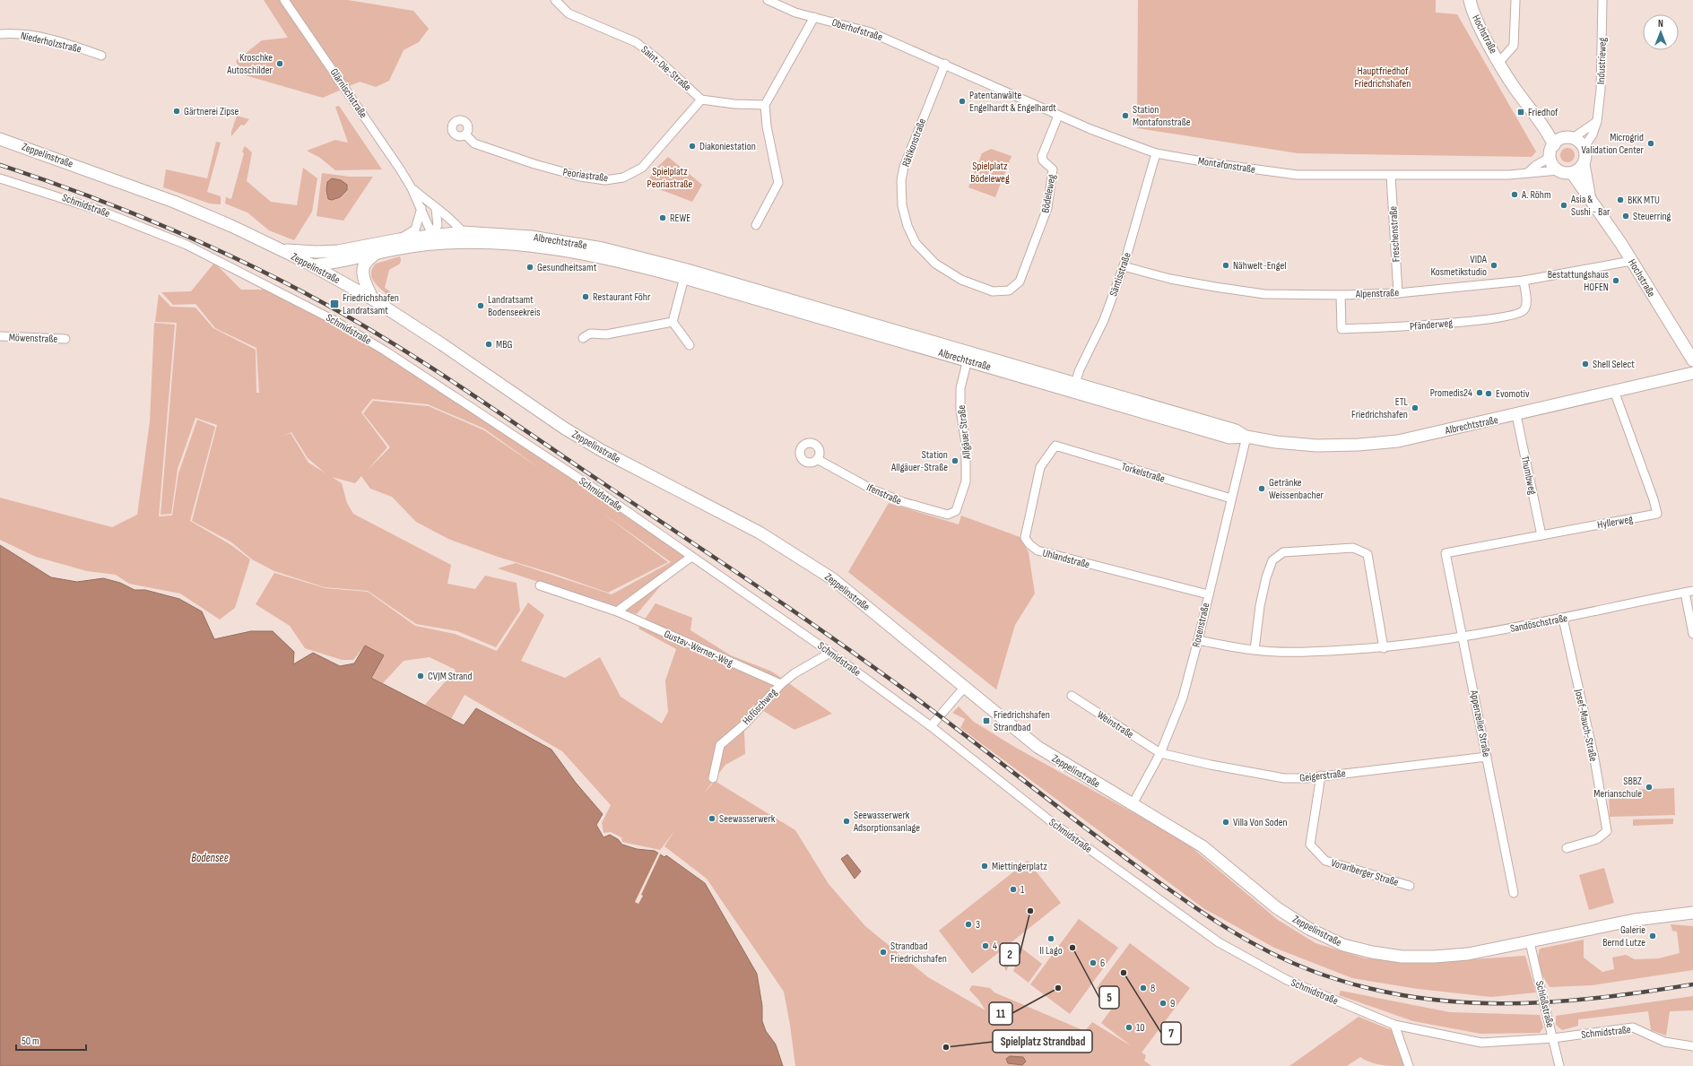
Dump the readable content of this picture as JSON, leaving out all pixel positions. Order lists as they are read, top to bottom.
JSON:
{
  "streets": {
    "main road": ["Hochstraße", "Zeppelinstraße", "Albrechtstraße"],
    "street": [
      "Oberhofstraße",
      "Niederholzstraße",
      "Industrieweg",
      "Saint-Die-Straße",
      "Glärnischstraße",
      "Rätikonstraße",
      "Montafonstraße",
      "Peoriastraße",
      "Bödeleweg",
      "Schmidstraße",
      "Freschenstraße",
      "Säntisstraße",
      "Alpenstraße",
      "Pfänderweg",
      "Möwenstraße",
      "Allgäuer Straße",
      "Torkelstraße",
      "Thumbweg",
      "Ifenstraße",
      "Hyllerweg",
      "Uhlandstraße",
      "Sandöschstraße",
      "Rosenstraße",
      "Gustav-Werner-Weg",
      "Hoföschweg",
      "Appenzeller Straße",
      "Weinstraße",
      "Josef-Mauch-Straße",
      "Geigerstraße",
      "Vorarlberger Straße",
      "Schloßstraße"
    ]
  },
  "crossings": [
    ["Oberhofstraße", "Rätikonstraße"],
    ["Oberhofstraße", "Montafonstraße"],
    ["Hochstraße", "Industrieweg"],
    ["Hochstraße", "Montafonstraße"],
    ["Hochstraße", "Alpenstraße"],
    ["Industrieweg", "Montafonstraße"],
    ["Saint-Die-Straße", "Peoriastraße"],
    ["Glärnischstraße", "Albrechtstraße"],
    ["Rätikonstraße", "Montafonstraße"],
    ["Rätikonstraße", "Bödeleweg"],
    ["Zeppelinstraße", "Albrechtstraße"],
    ["Zeppelinstraße", "Rosenstraße"],
    ["Zeppelinstraße", "Schloßstraße"],
    ["Montafonstraße", "Bödeleweg"],
    ["Montafonstraße", "Freschenstraße"],
    ["Montafonstraße", "Säntisstraße"],
    ["Schmidstraße", "Hoföschweg"],
    ["Schmidstraße", "Schloßstraße"],
    ["Freschenstraße", "Alpenstraße"],
    ["Albrechtstraße", "Säntisstraße"],
    ["Albrechtstraße", "Allgäuer Straße"],
    ["Albrechtstraße", "Thumbweg"],
    ["Albrechtstraße", "Hyllerweg"],
    ["Albrechtstraße", "Rosenstraße"],
    ["Säntisstraße", "Alpenstraße"],
    ["Alpenstraße", "Pfänderweg"],
    ["Allgäuer Straße", "Ifenstraße"],
    ["Torkelstraße", "Uhlandstraße"],
    ["Torkelstraße", "Rosenstraße"],
    ["Thumbweg", "Hyllerweg"],
    ["Hyllerweg", "Appenzeller Straße"],
    ["Uhlandstraße", "Rosenstraße"],
    ["Sandöschstraße", "Rosenstraße"],
    ["Sandöschstraße", "Appenzeller Straße"],
    ["Sandöschstraße", "Josef-Mauch-Straße"],
    ["Rosenstraße", "Weinstraße"],
    ["Rosenstraße", "Geigerstraße"],
    ["Gustav-Werner-Weg", "Hoföschweg"],
    ["Appenzeller Straße", "Geigerstraße"],
    ["Weinstraße", "Geigerstraße"],
    ["Geigerstraße", "Vorarlberger Straße"]
  ],
  "water": ["Bodensee"],
  "parks": ["Hauptfriedhof Friedrichshafen", "Spielplatz Bödeleweg", "Spielplatz Peoriastraße"],
  "places": {
    "other": [
      "Kroschke Autoschilder",
      "Patentanwälte Engelhardt & Engelhardt",
      "Gärtnerei Zipse",
      "Station Montafonstraße",
      "Microgrid Validation Center",
      "Diakoniestation",
      "A. Röhm",
      "BKK MTU",
      "Asia & Sushi - Bar",
      "Steuerring",
      "REWE",
      "Nähwelt-Engel",
      "VIDA Kosmetikstudio",
      "Gesundheitsamt",
      "Bestattungshaus HOFEN",
      "Restaurant Föhr",
      "Landratsamt Bodenseekreis",
      "MBG",
      "Shell Select",
      "Promedis24",
      "Evomotiv",
      "ETL Friedrichshafen",
      "Station Allgäuer-Straße",
      "Getränke Weissenbacher",
      "CVJM Strand",
      "SBBZ Merianschule",
      "Seewasserwerk",
      "Seewasserwerk Adsorptionsanlage",
      "Villa Von Soden",
      "Miettingerplatz",
      "1",
      "2",
      "3",
      "Galerie Bernd Lutze",
      "Il Lago",
      "4",
      "5",
      "Strandbad Friedrichshafen",
      "6",
      "7",
      "11",
      "8",
      "9",
      "10",
      "Spielplatz Strandbad"
    ],
    "transit": ["Friedhof", "Friedrichshafen Landratsamt", "Friedrichshafen Strandbad"]
  },
  "scale_bar": "50 m",
  "north": "top"
}
